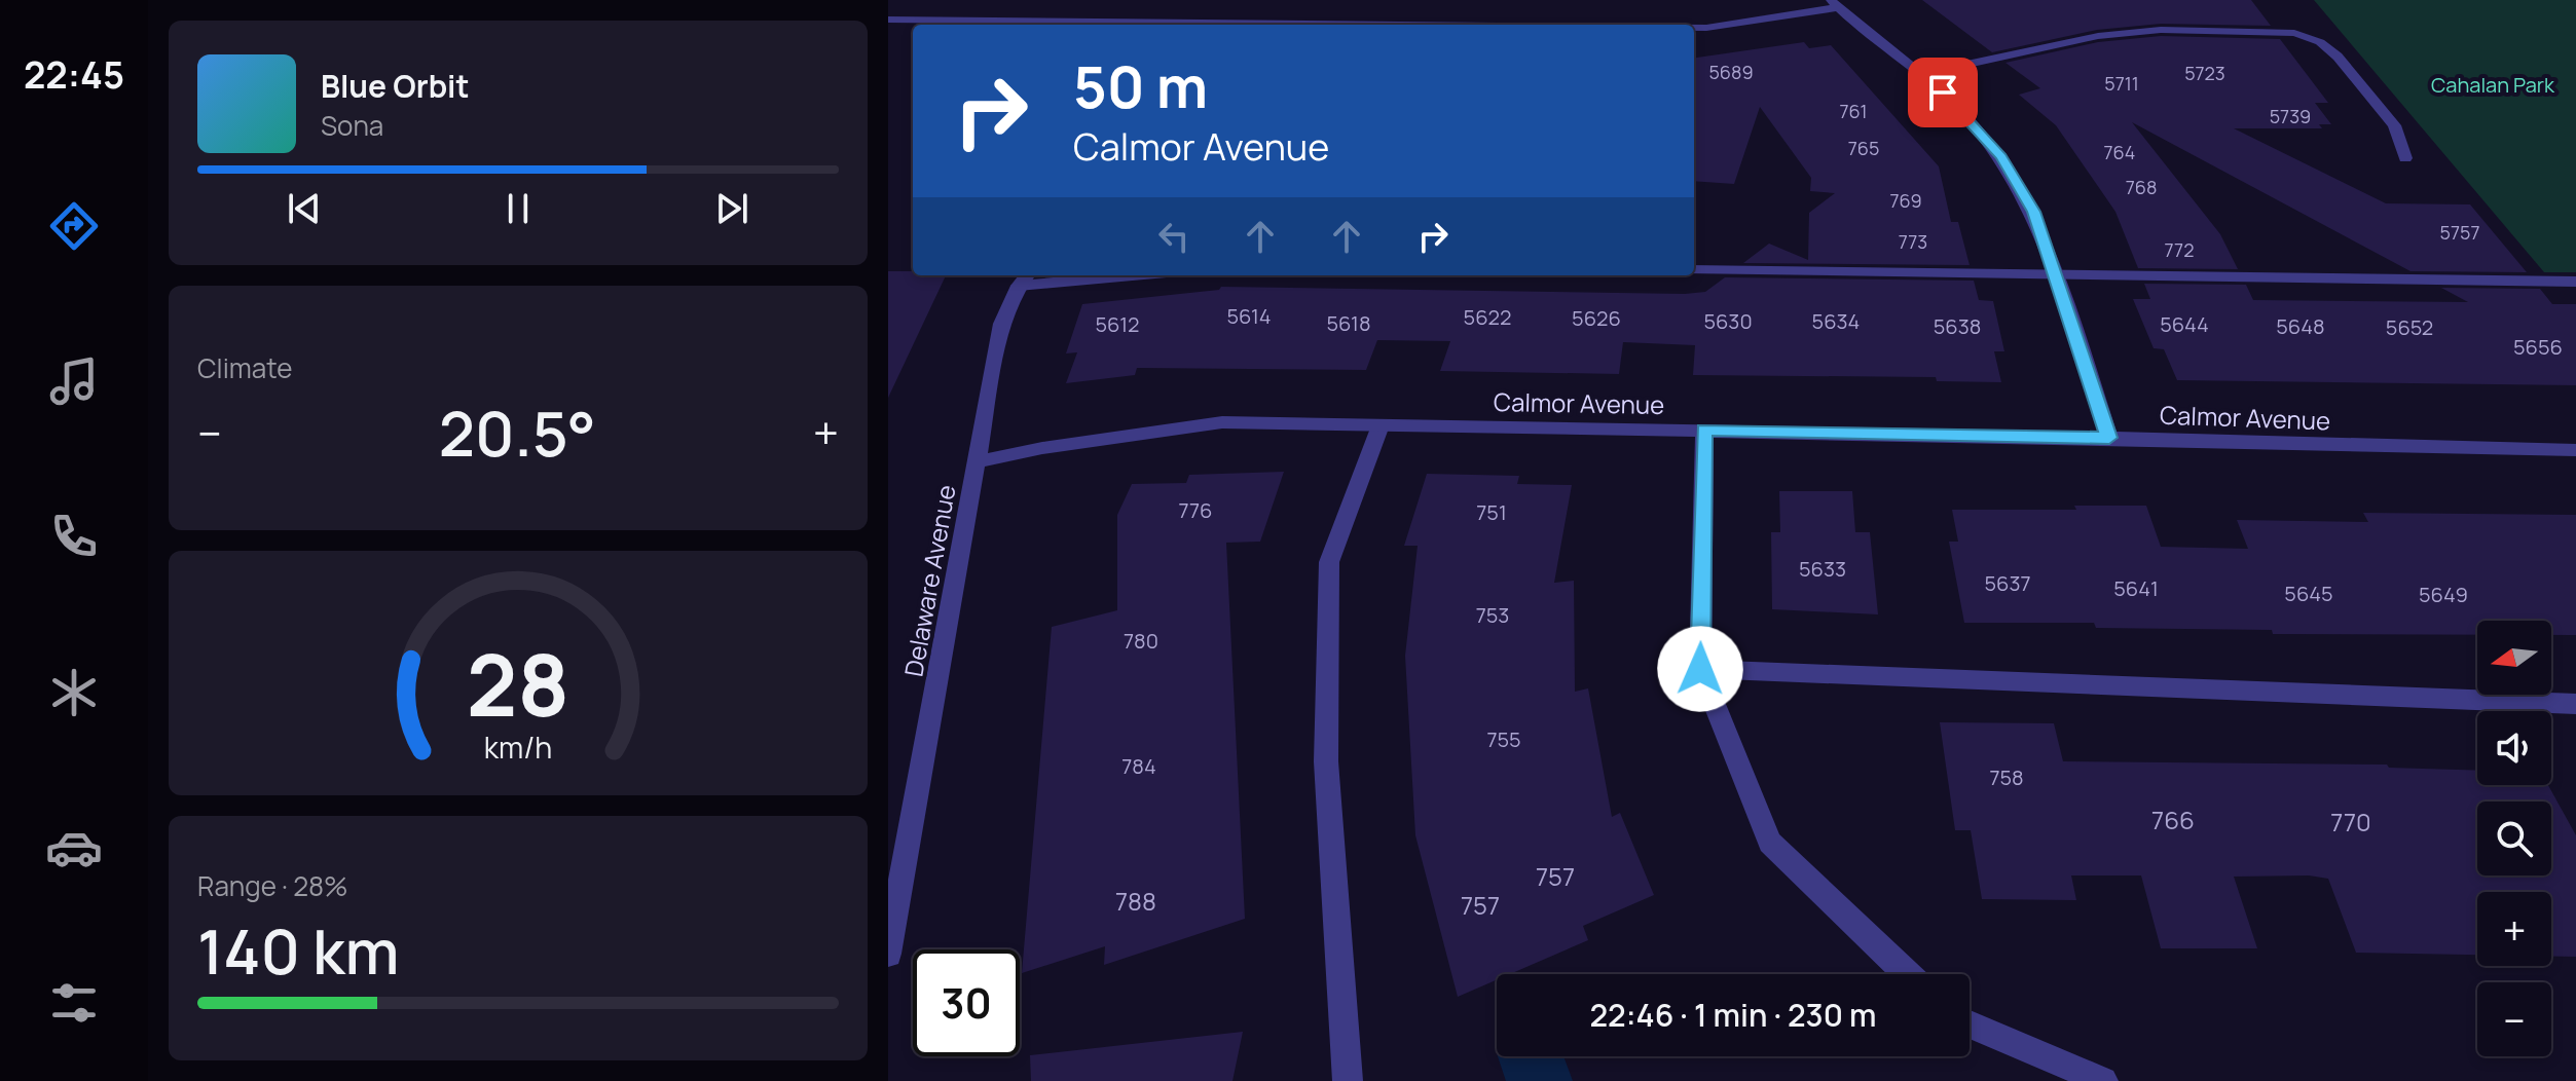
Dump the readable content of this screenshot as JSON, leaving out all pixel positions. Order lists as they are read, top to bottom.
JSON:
{
  "streets": {
    "street": ["Calmor Avenue", "Delaware Avenue"]
  },
  "crossings": [
    ["Calmor Avenue", "Delaware Avenue"]
  ],
  "parks": ["Cahalan Park"],
  "house_numbers": [
    "5689",
    "5723",
    "5711",
    "761",
    "5739",
    "765",
    "764",
    "768",
    "769",
    "5757",
    "773",
    "772",
    "5614",
    "5622",
    "5626",
    "5630",
    "5634",
    "5618",
    "5612",
    "5644",
    "5638",
    "5648",
    "5652",
    "5656",
    "776",
    "751",
    "5633",
    "5637",
    "5641",
    "5645",
    "5649",
    "753",
    "780",
    "755",
    "784",
    "758",
    "766",
    "770",
    "757",
    "788",
    "757"
  ],
  "north": "left",
  "page": {
    "tabs": "22:45",
    "turn": ["50 m", "Calmor Avenue"],
    "song": ["Blue Orbit", "Sona"],
    "tile": [
      "Climate",
      ["Range · 28%", "140 km"]
    ],
    "heat": ["−", "20.5°", "+"],
    "map_buttons": ["+", "−"],
    "limit": "30",
    "trip": "22:46 · 1 min · 230 m",
    "gauge": ["28", "km/h"]
  }
}
